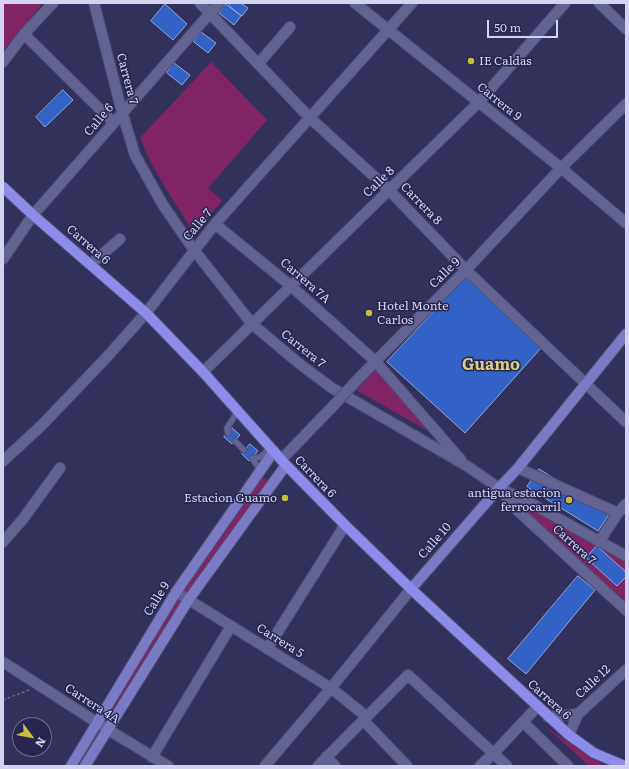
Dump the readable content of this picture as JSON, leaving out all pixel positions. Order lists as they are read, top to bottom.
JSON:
{
  "streets": {
    "main road": ["Carrera 6"],
    "street": [
      "Carrera 7",
      "Carrera 9",
      "Calle 6",
      "Calle 8",
      "Carrera 8",
      "Calle 7",
      "Calle 9",
      "Carrera 7A",
      "Calle 10",
      "Carrera 5",
      "Calle 12",
      "Carrera 4A"
    ]
  },
  "crossings": [
    ["Carrera 7", "Calle 6"],
    ["Carrera 7", "Calle 8"],
    ["Carrera 7", "Calle 7"],
    ["Carrera 7", "Carrera 7A"],
    ["Carrera 7", "Calle 10"],
    ["Carrera 9", "Calle 8"],
    ["Carrera 9", "Calle 7"],
    ["Carrera 9", "Calle 9"],
    ["Calle 6", "Carrera 8"],
    ["Calle 6", "Carrera 6"],
    ["Calle 8", "Carrera 8"],
    ["Calle 8", "Carrera 6"],
    ["Calle 8", "Carrera 7A"],
    ["Carrera 8", "Calle 7"],
    ["Carrera 8", "Calle 9"],
    ["Carrera 8", "Calle 10"],
    ["Calle 7", "Carrera 6"],
    ["Calle 7", "Carrera 7A"],
    ["Carrera 6", "Calle 9"],
    ["Carrera 6", "Calle 10"],
    ["Carrera 6", "Calle 12"],
    ["Calle 9", "Carrera 7A"],
    ["Calle 9", "Carrera 5"],
    ["Calle 9", "Carrera 4A"],
    ["Calle 10", "Carrera 5"]
  ],
  "districts": ["Guamo"],
  "places": [
    "IE Caldas",
    "Hotel Monte Carlos",
    "Estacion Guamo",
    "antigua estacion ferrocarril"
  ],
  "scale_bar": "50 m",
  "north": "bottom right"
}
